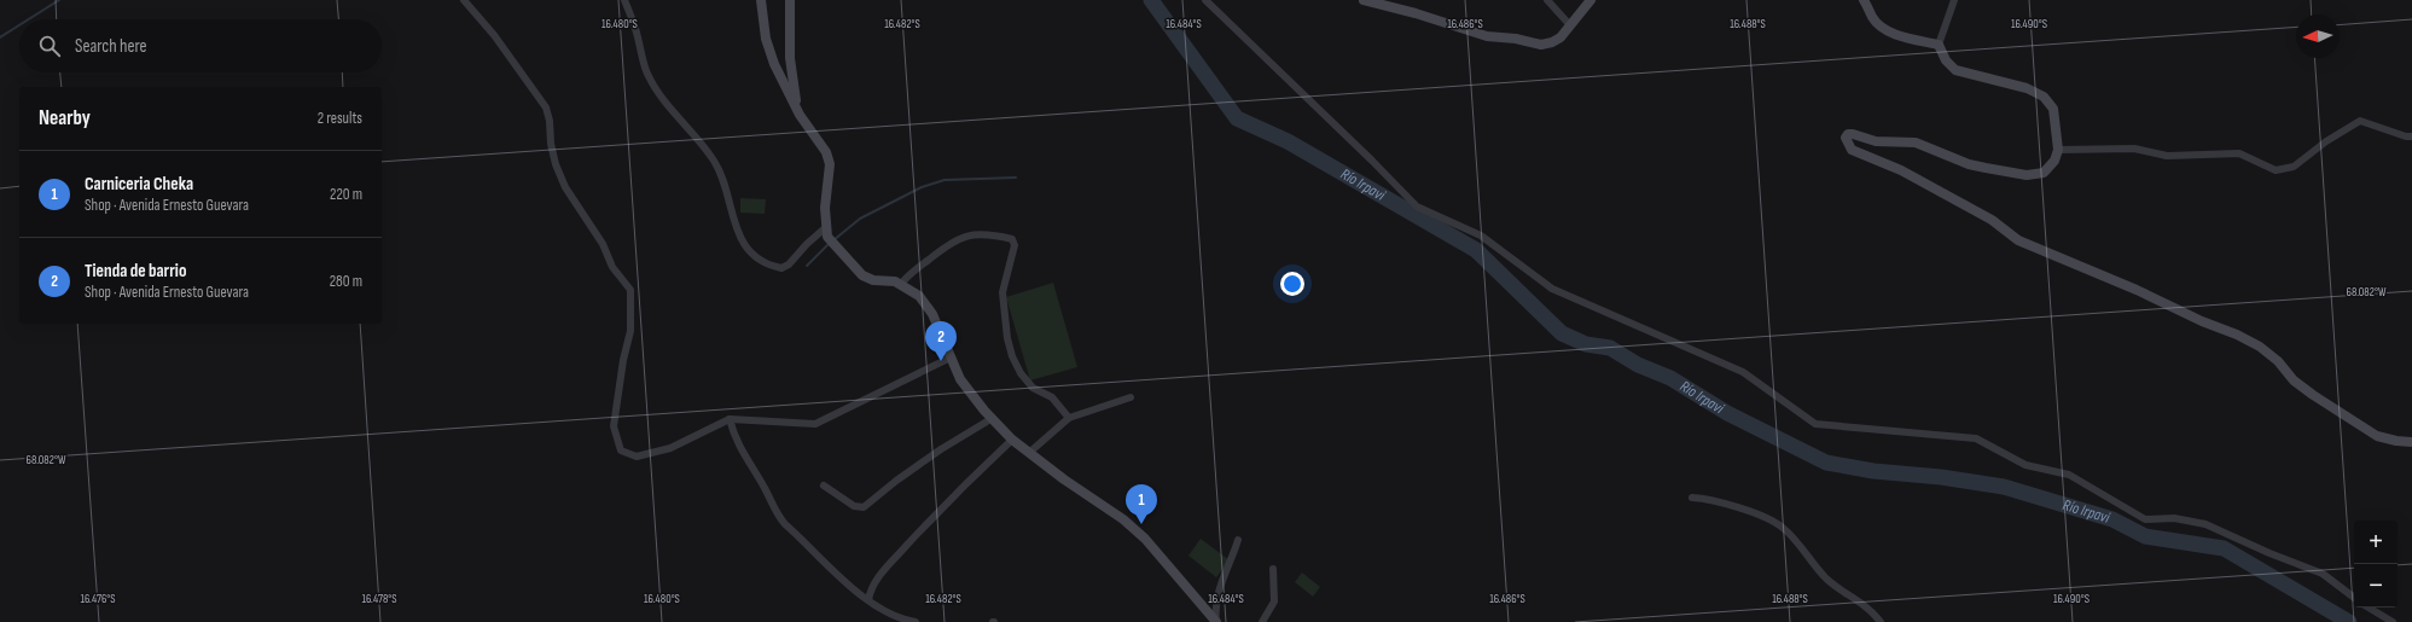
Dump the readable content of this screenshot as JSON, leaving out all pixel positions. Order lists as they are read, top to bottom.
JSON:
{
  "water": ["Río Irpavi"],
  "north": "left",
  "page": {
    "search": "Search here",
    "heading": ["Nearby", "2 results"],
    "list": [
      {
        "mark": "1",
        "name": "Carniceria Cheka",
        "note": "Shop · Avenida Ernesto Guevara",
        "value": "220 m"
      },
      {
        "mark": "2",
        "name": "Tienda de barrio",
        "note": "Shop · Avenida Ernesto Guevara",
        "value": "280 m"
      }
    ],
    "pins": ["2", "1"],
    "map_buttons": ["+", "−"]
  },
  "coordinates": [
    "16.480°S",
    "16.482°S",
    "16.484°S",
    "16.486°S",
    "16.488°S",
    "16.490°S",
    "68.082°W",
    "16.476°S",
    "16.478°S"
  ]
}
